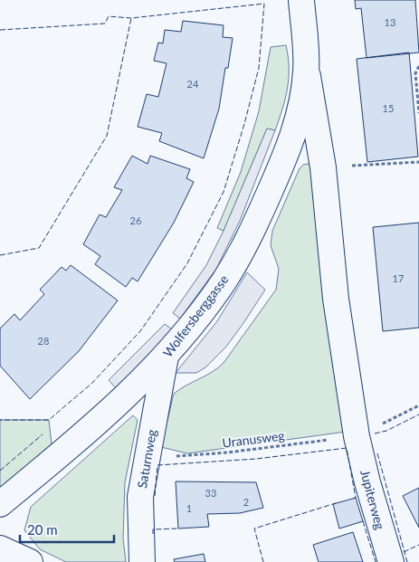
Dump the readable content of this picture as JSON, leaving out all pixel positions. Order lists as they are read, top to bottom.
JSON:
{
  "streets": {
    "street": ["Wolfersberggasse", "Saturnweg", "Jupiterweg"],
    "path": ["Uranusweg"]
  },
  "crossings": [
    ["Wolfersberggasse", "Saturnweg"],
    ["Wolfersberggasse", "Jupiterweg"]
  ],
  "house_numbers": [
    "13",
    "24",
    "15",
    "26",
    "17",
    "28",
    "33",
    "2",
    "1"
  ],
  "scale_bar": "20 m"
}
